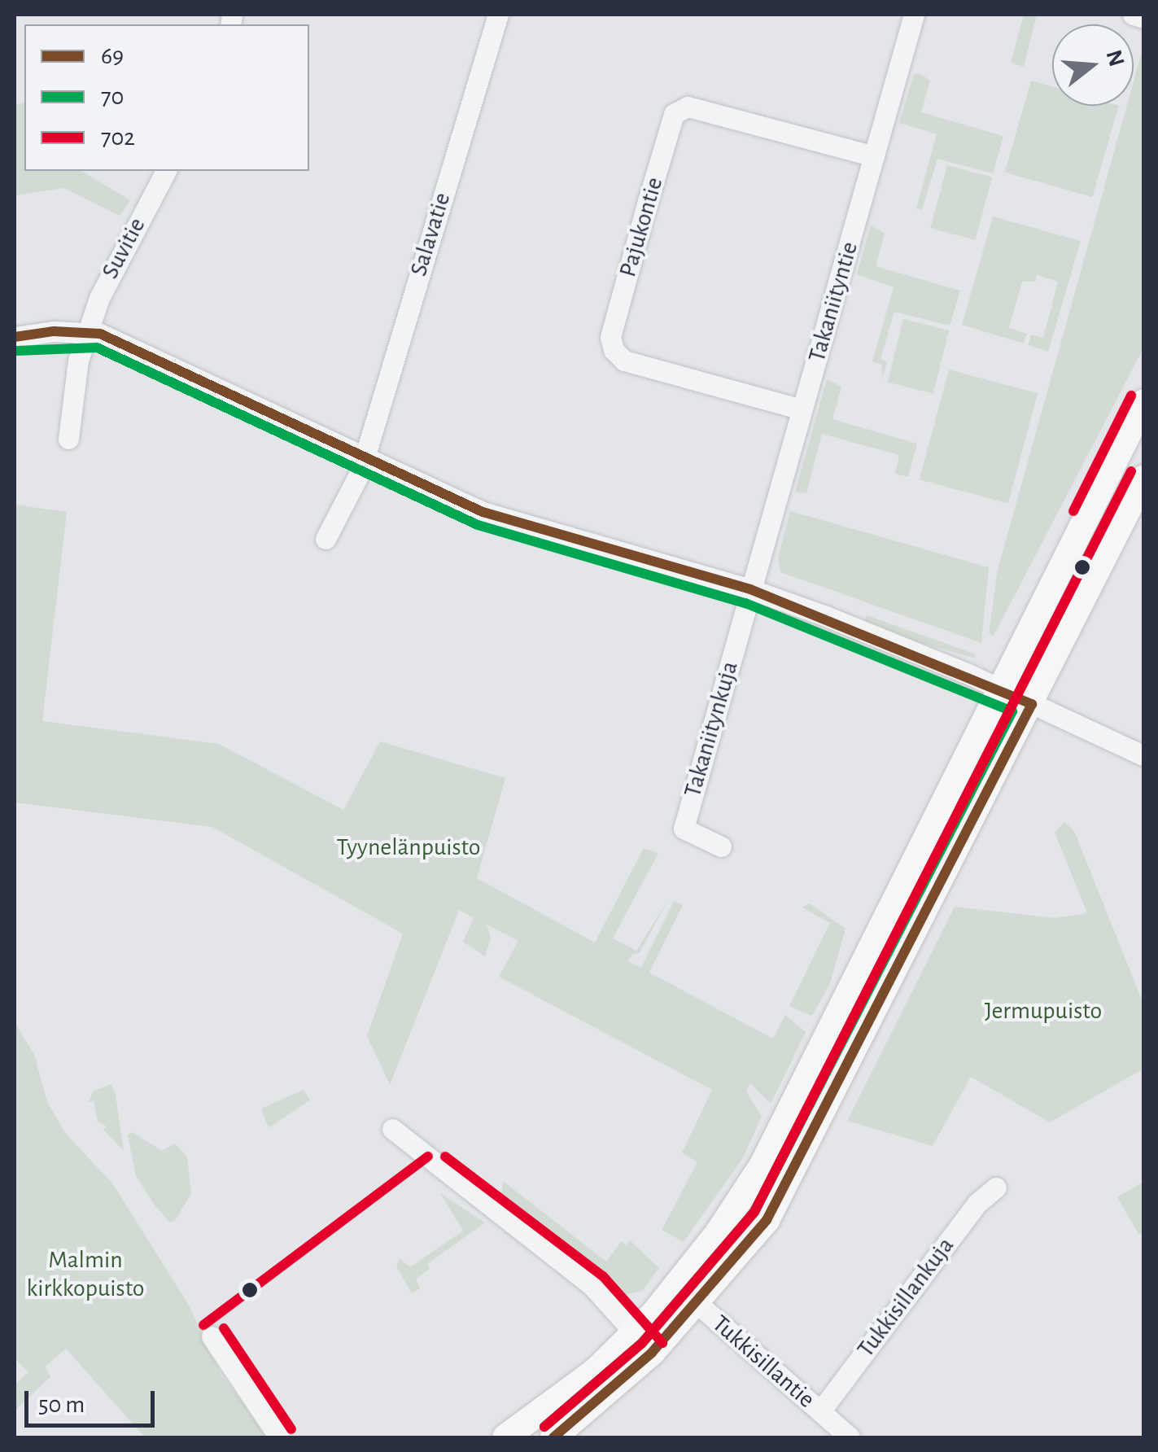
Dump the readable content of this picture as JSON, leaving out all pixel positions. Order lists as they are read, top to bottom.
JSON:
{
  "streets": {
    "street": [
      "Pajukontie",
      "Salavatie",
      "Suvitie",
      "Takaniityntie",
      "Takaniitynkuja",
      "Tukkisillankuja",
      "Tukkisillantie"
    ]
  },
  "crossings": [
    ["Pajukontie", "Takaniityntie"],
    ["Takaniityntie", "Takaniitynkuja"],
    ["Tukkisillankuja", "Tukkisillantie"]
  ],
  "parks": ["Tyynelänpuisto", "Jermupuisto", "Malmin kirkkopuisto"],
  "lines": ["transit line 69", "transit line 70", "transit line 702"],
  "legend": ["69", "70", "702"],
  "scale_bar": "50 m",
  "north": "right"
}
